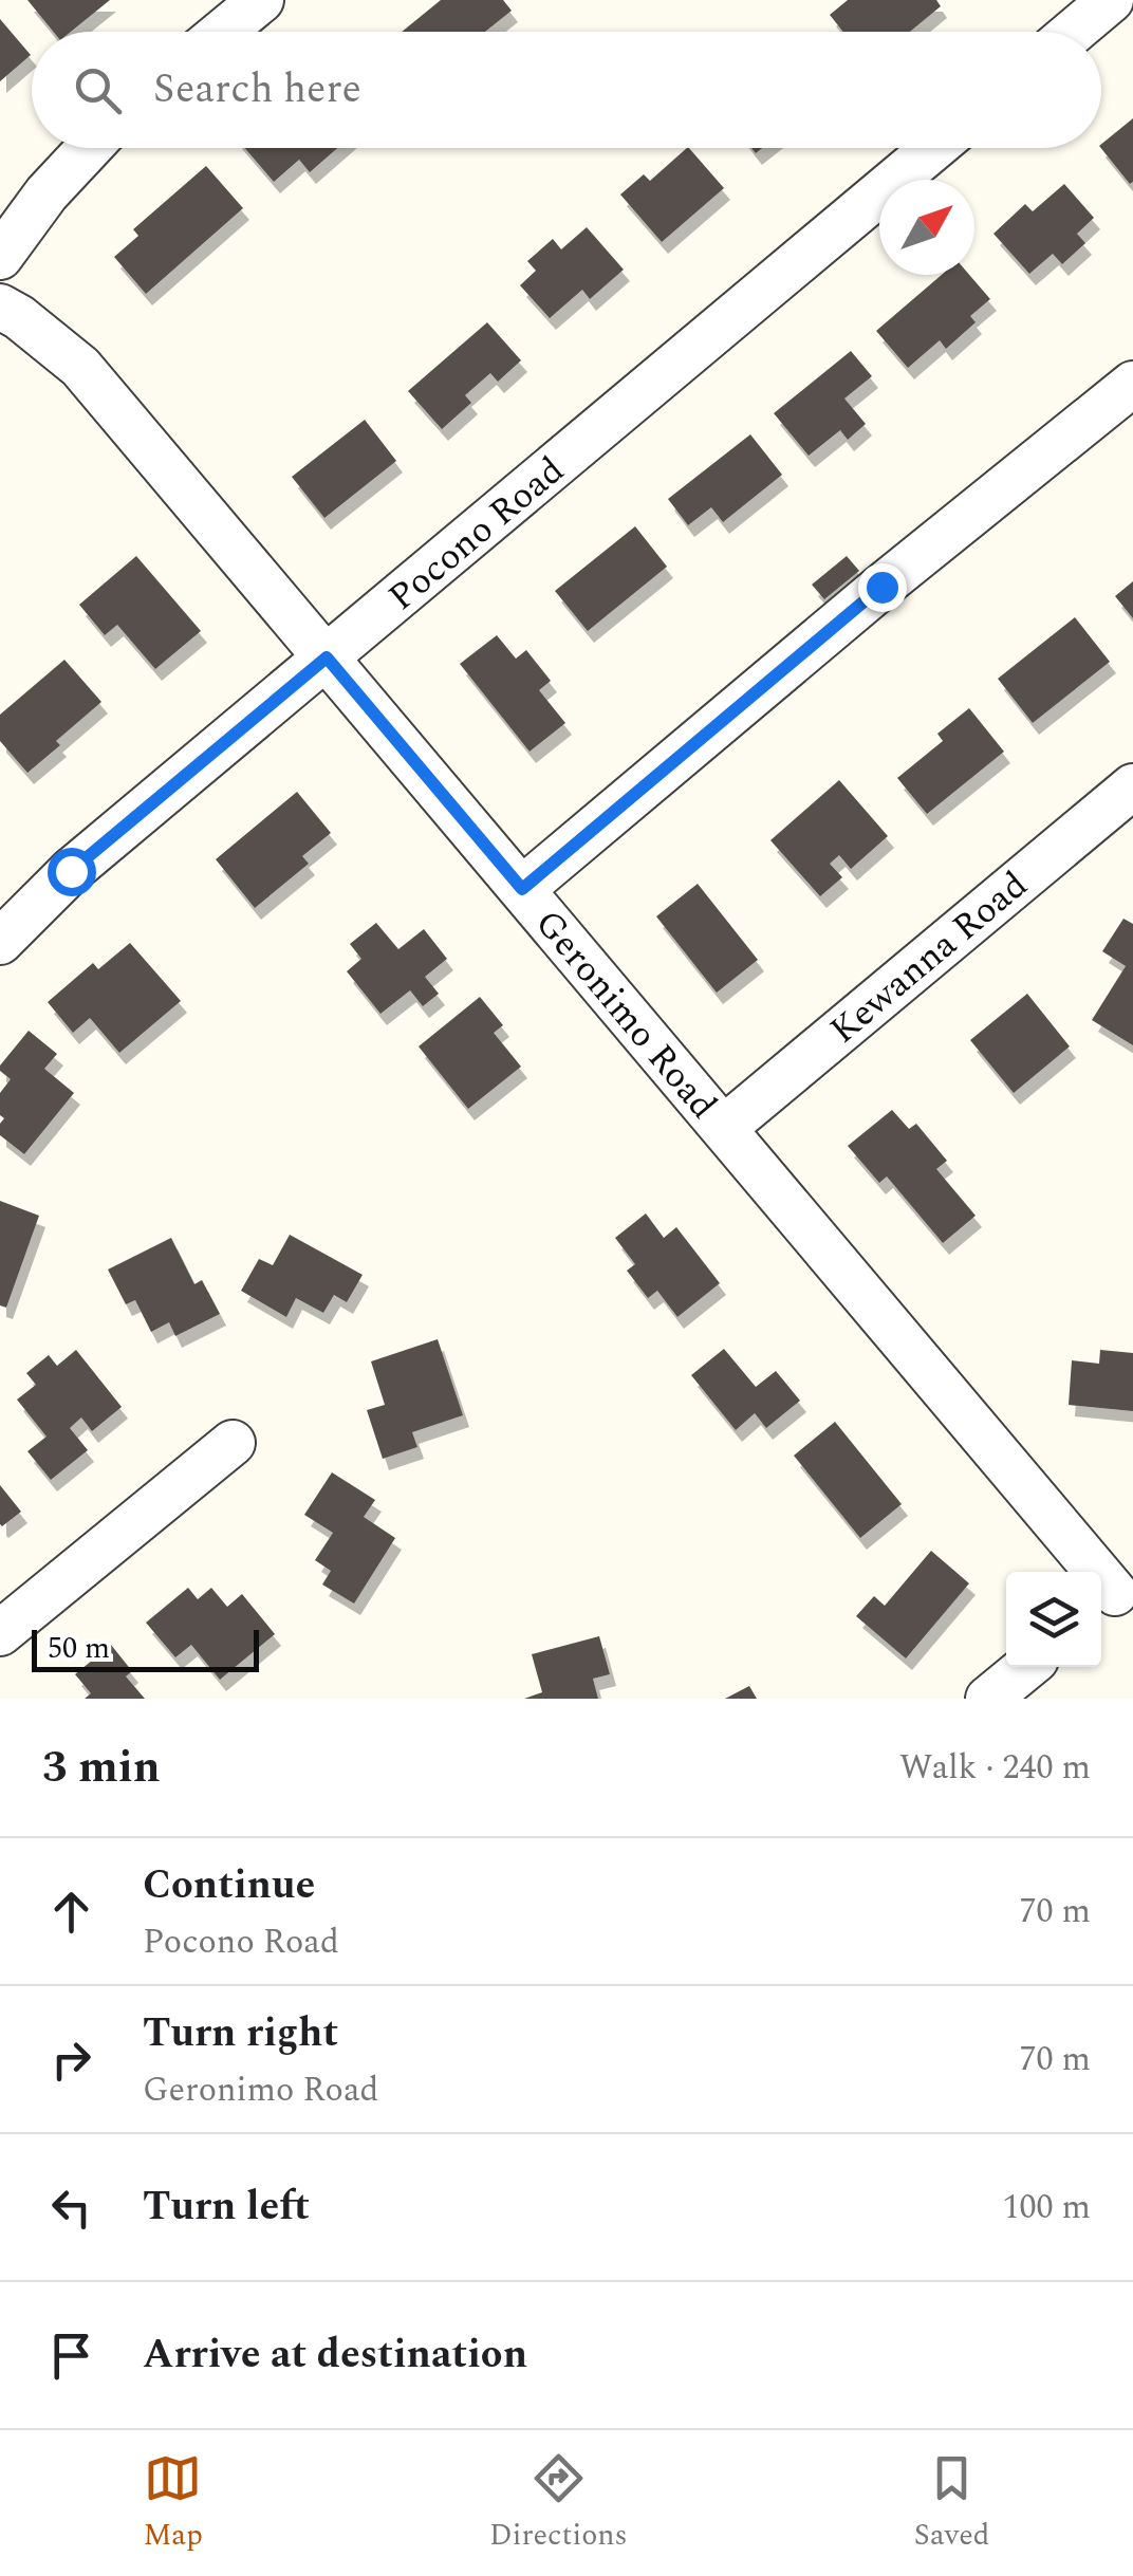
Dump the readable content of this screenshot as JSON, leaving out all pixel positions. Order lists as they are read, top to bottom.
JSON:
{
  "streets": {
    "street": ["Pocono Road", "Kewanna Road", "Geronimo Road"]
  },
  "crossings": [
    ["Pocono Road", "Geronimo Road"],
    ["Kewanna Road", "Geronimo Road"]
  ],
  "scale_bar": "50 m",
  "north": "top right",
  "page": {
    "search": "Search here",
    "scale": "50 m",
    "heading": ["3 min", "Walk · 240 m"],
    "list": [
      ["Continue", "Pocono Road", "70 m"],
      ["Turn right", "Geronimo Road", "70 m"],
      ["Turn left", "100 m"],
      "Arrive at destination"
    ],
    "nav": ["Map", "Directions", "Saved"]
  }
}
